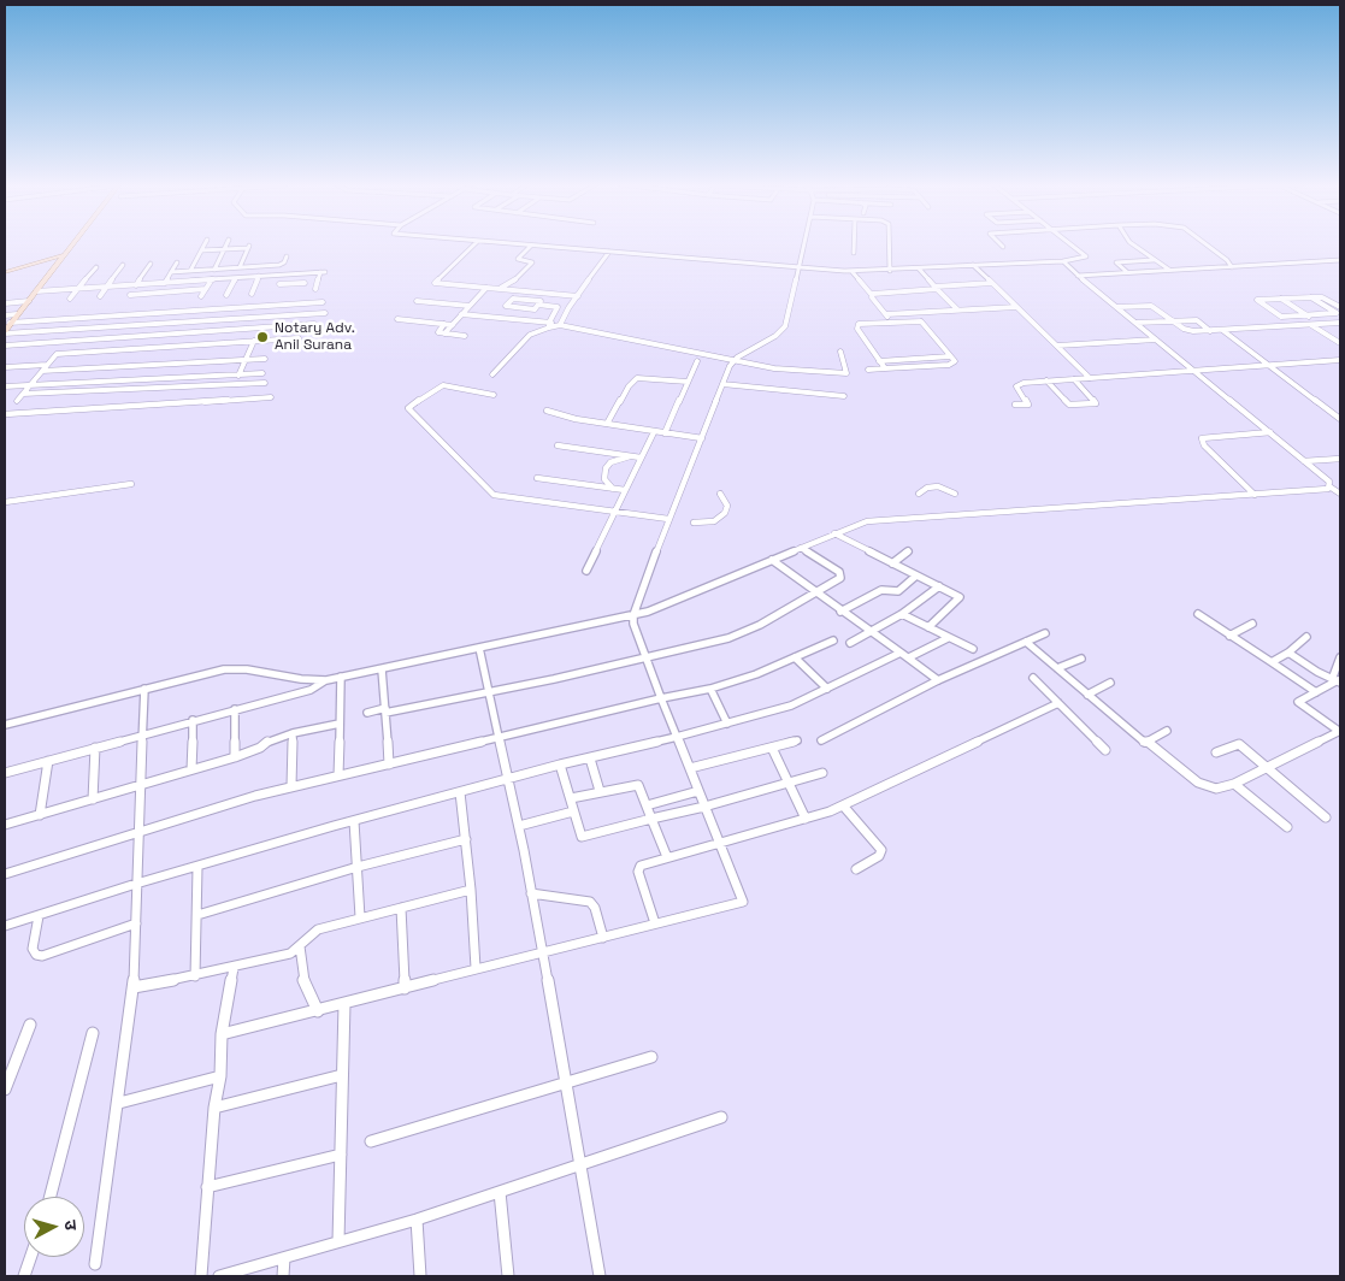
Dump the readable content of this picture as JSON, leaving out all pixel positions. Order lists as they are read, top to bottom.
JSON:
{
  "places": ["Notary Adv. Anil Surana"],
  "north": "right"
}
